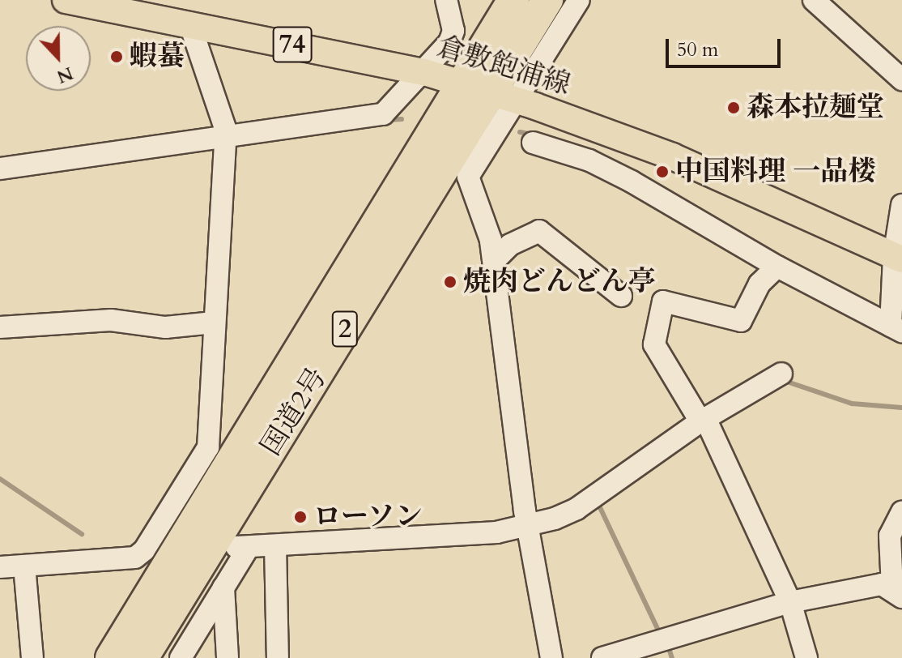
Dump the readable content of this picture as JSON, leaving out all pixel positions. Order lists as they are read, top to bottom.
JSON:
{
  "streets": {
    "highway": ["2", "国道2号"],
    "main road": ["74", "倉敷飽浦線"]
  },
  "crossings": [
    ["倉敷飽浦線", "国道2号"]
  ],
  "places": [
    "蝦蟇",
    "森本拉麺堂",
    "中国料理 一品楼",
    "焼肉どんどん亭",
    "ローソン"
  ],
  "scale_bar": "50 m",
  "north": "bottom"
}
